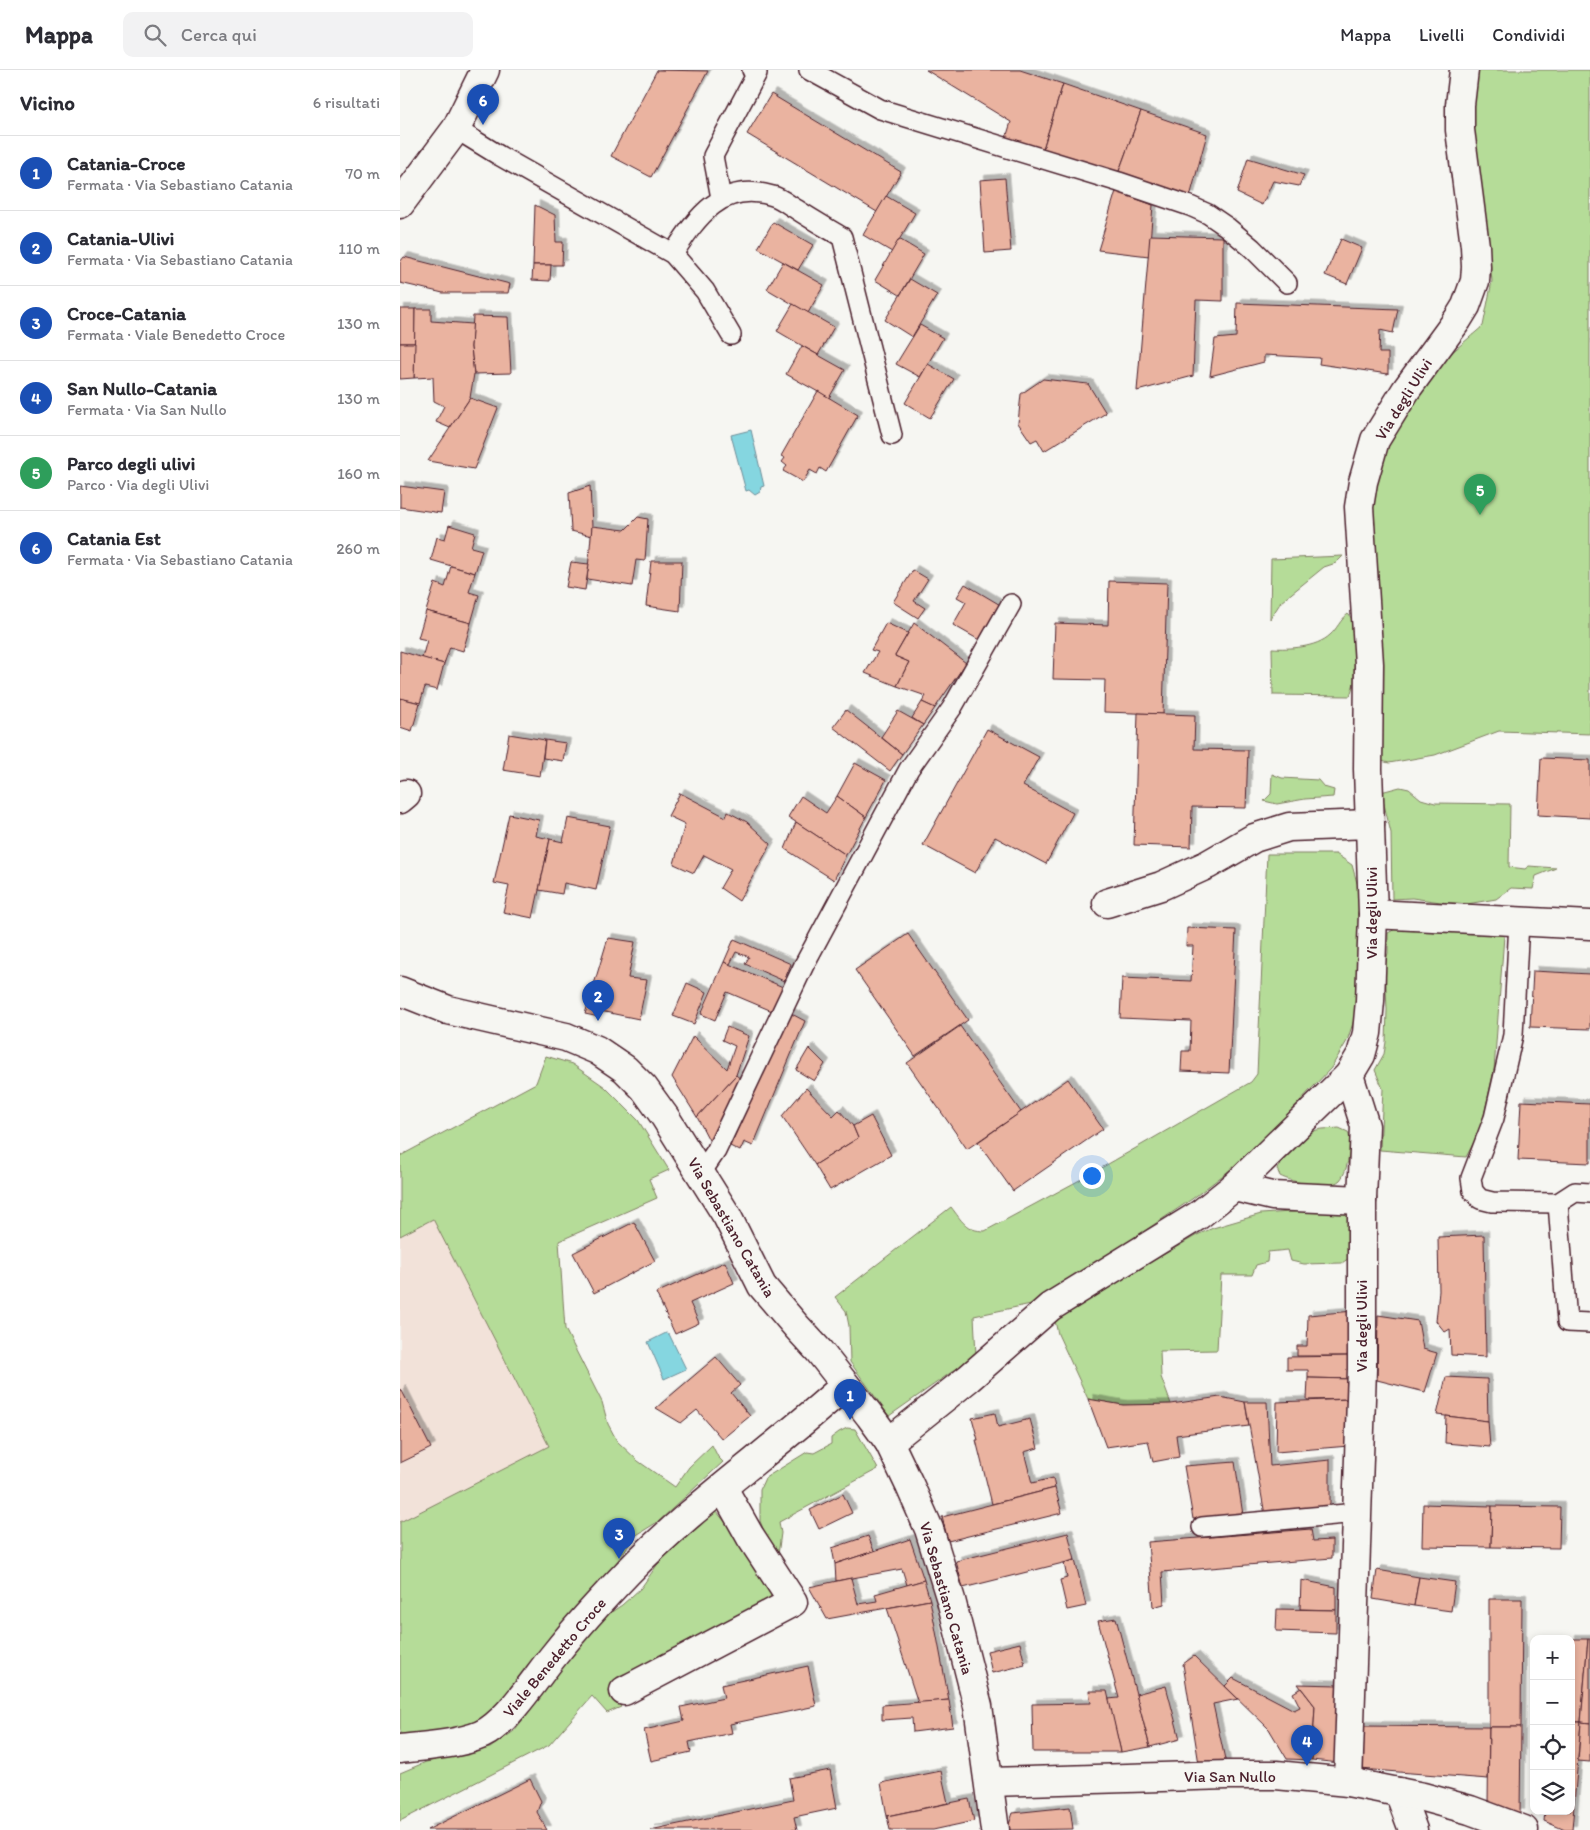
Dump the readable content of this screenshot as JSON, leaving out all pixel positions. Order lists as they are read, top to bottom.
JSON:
{
  "streets": {
    "street": [
      "Via degli Ulivi",
      "Via Sebastiano Catania",
      "Viale Benedetto Croce",
      "Via San Nullo"
    ]
  },
  "crossings": [
    ["Via degli Ulivi", "Via San Nullo"],
    ["Via Sebastiano Catania", "Viale Benedetto Croce"],
    ["Via Sebastiano Catania", "Via San Nullo"]
  ],
  "page": {
    "header": "Mappa",
    "search": "Cerca qui",
    "nav": ["Mappa", "Livelli", "Condividi"],
    "heading": ["Vicino", "6 risultati"],
    "pins": [
      "6",
      "5",
      "2",
      "1",
      "3",
      "4"
    ],
    "list": [
      {
        "mark": "1",
        "name": "Catania-Croce",
        "note": "Fermata · Via Sebastiano Catania",
        "value": "70 m"
      },
      {
        "mark": "2",
        "name": "Catania-Ulivi",
        "note": "Fermata · Via Sebastiano Catania",
        "value": "110 m"
      },
      {
        "mark": "3",
        "name": "Croce-Catania",
        "note": "Fermata · Viale Benedetto Croce",
        "value": "130 m"
      },
      {
        "mark": "4",
        "name": "San Nullo-Catania",
        "note": "Fermata · Via San Nullo",
        "value": "130 m"
      },
      {
        "mark": "5",
        "name": "Parco degli ulivi",
        "note": "Parco · Via degli Ulivi",
        "value": "160 m"
      },
      {
        "mark": "6",
        "name": "Catania Est",
        "note": "Fermata · Via Sebastiano Catania",
        "value": "260 m"
      }
    ],
    "map_buttons": ["+", "−"]
  }
}
